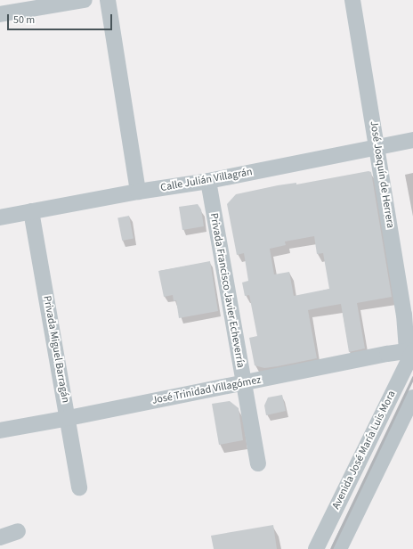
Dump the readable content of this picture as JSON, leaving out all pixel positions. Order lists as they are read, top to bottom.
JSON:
{
  "streets": {
    "street": [
      "José Joaquín de Herrera",
      "Calle Julián Villagrán",
      "Privada Francisco Javier Echeverría",
      "Privada Miguel Barragán",
      "José Trinidad Villagómez",
      "Avenida José María Luis Mora"
    ]
  },
  "crossings": [
    ["José Joaquín de Herrera", "Calle Julián Villagrán"],
    ["José Joaquín de Herrera", "José Trinidad Villagómez"],
    ["José Joaquín de Herrera", "Avenida José María Luis Mora"],
    ["Calle Julián Villagrán", "Privada Francisco Javier Echeverría"],
    ["Calle Julián Villagrán", "Privada Miguel Barragán"],
    ["Privada Francisco Javier Echeverría", "José Trinidad Villagómez"],
    ["Privada Miguel Barragán", "José Trinidad Villagómez"],
    ["José Trinidad Villagómez", "Avenida José María Luis Mora"]
  ],
  "scale_bar": "50 m"
}
